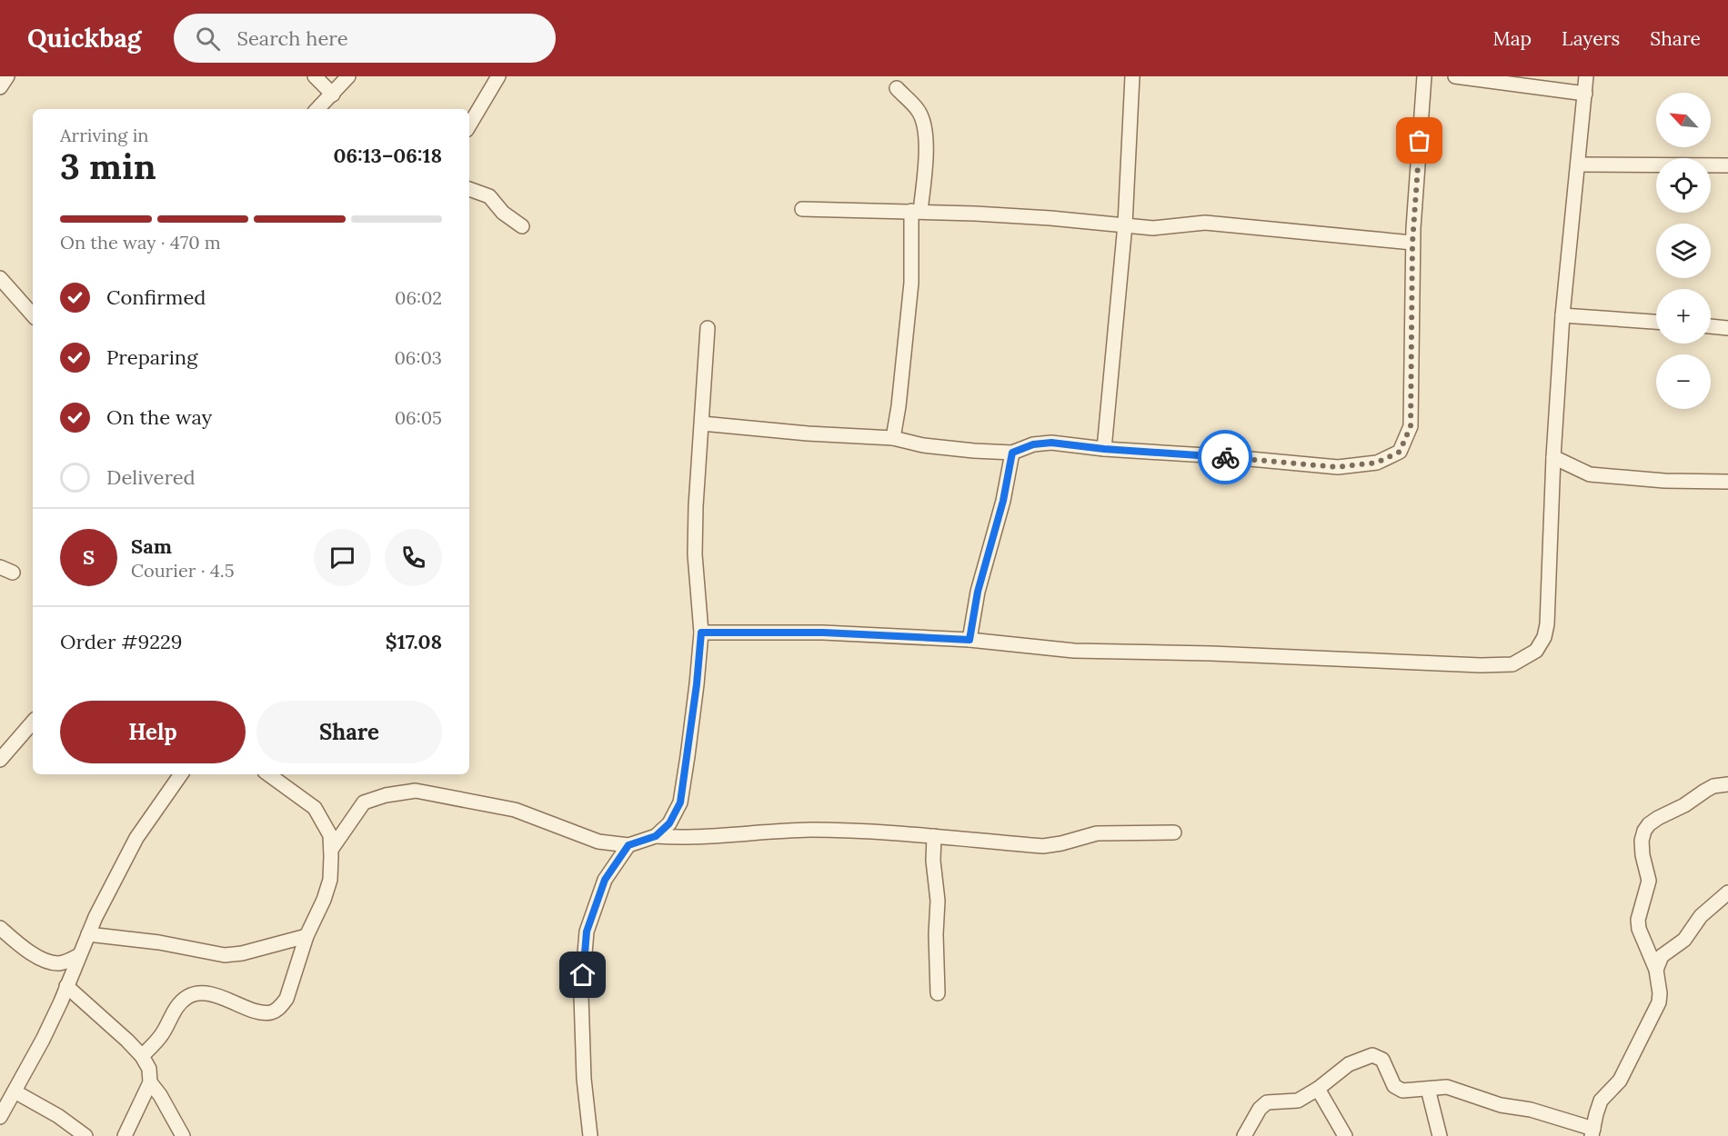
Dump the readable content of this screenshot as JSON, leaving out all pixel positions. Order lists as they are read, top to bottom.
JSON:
{
  "north": "top left",
  "page": {
    "header": "Quickbag",
    "search": "Search here",
    "nav": ["Map", "Layers", "Share"],
    "map_buttons": ["+", "−"],
    "heading": ["3 min", "Arriving in", "06:13–06:18"],
    "panel": [
      "Sam",
      "Courier · 4.5",
      "Order #9229",
      "$17.08"
    ],
    "bar": "On the way · 470 m",
    "list": [
      ["Confirmed", "06:02"],
      ["Preparing", "06:03"],
      ["On the way", "06:05"],
      "Delivered"
    ],
    "round": "S",
    "buttons": ["Help", "Share"]
  }
}
